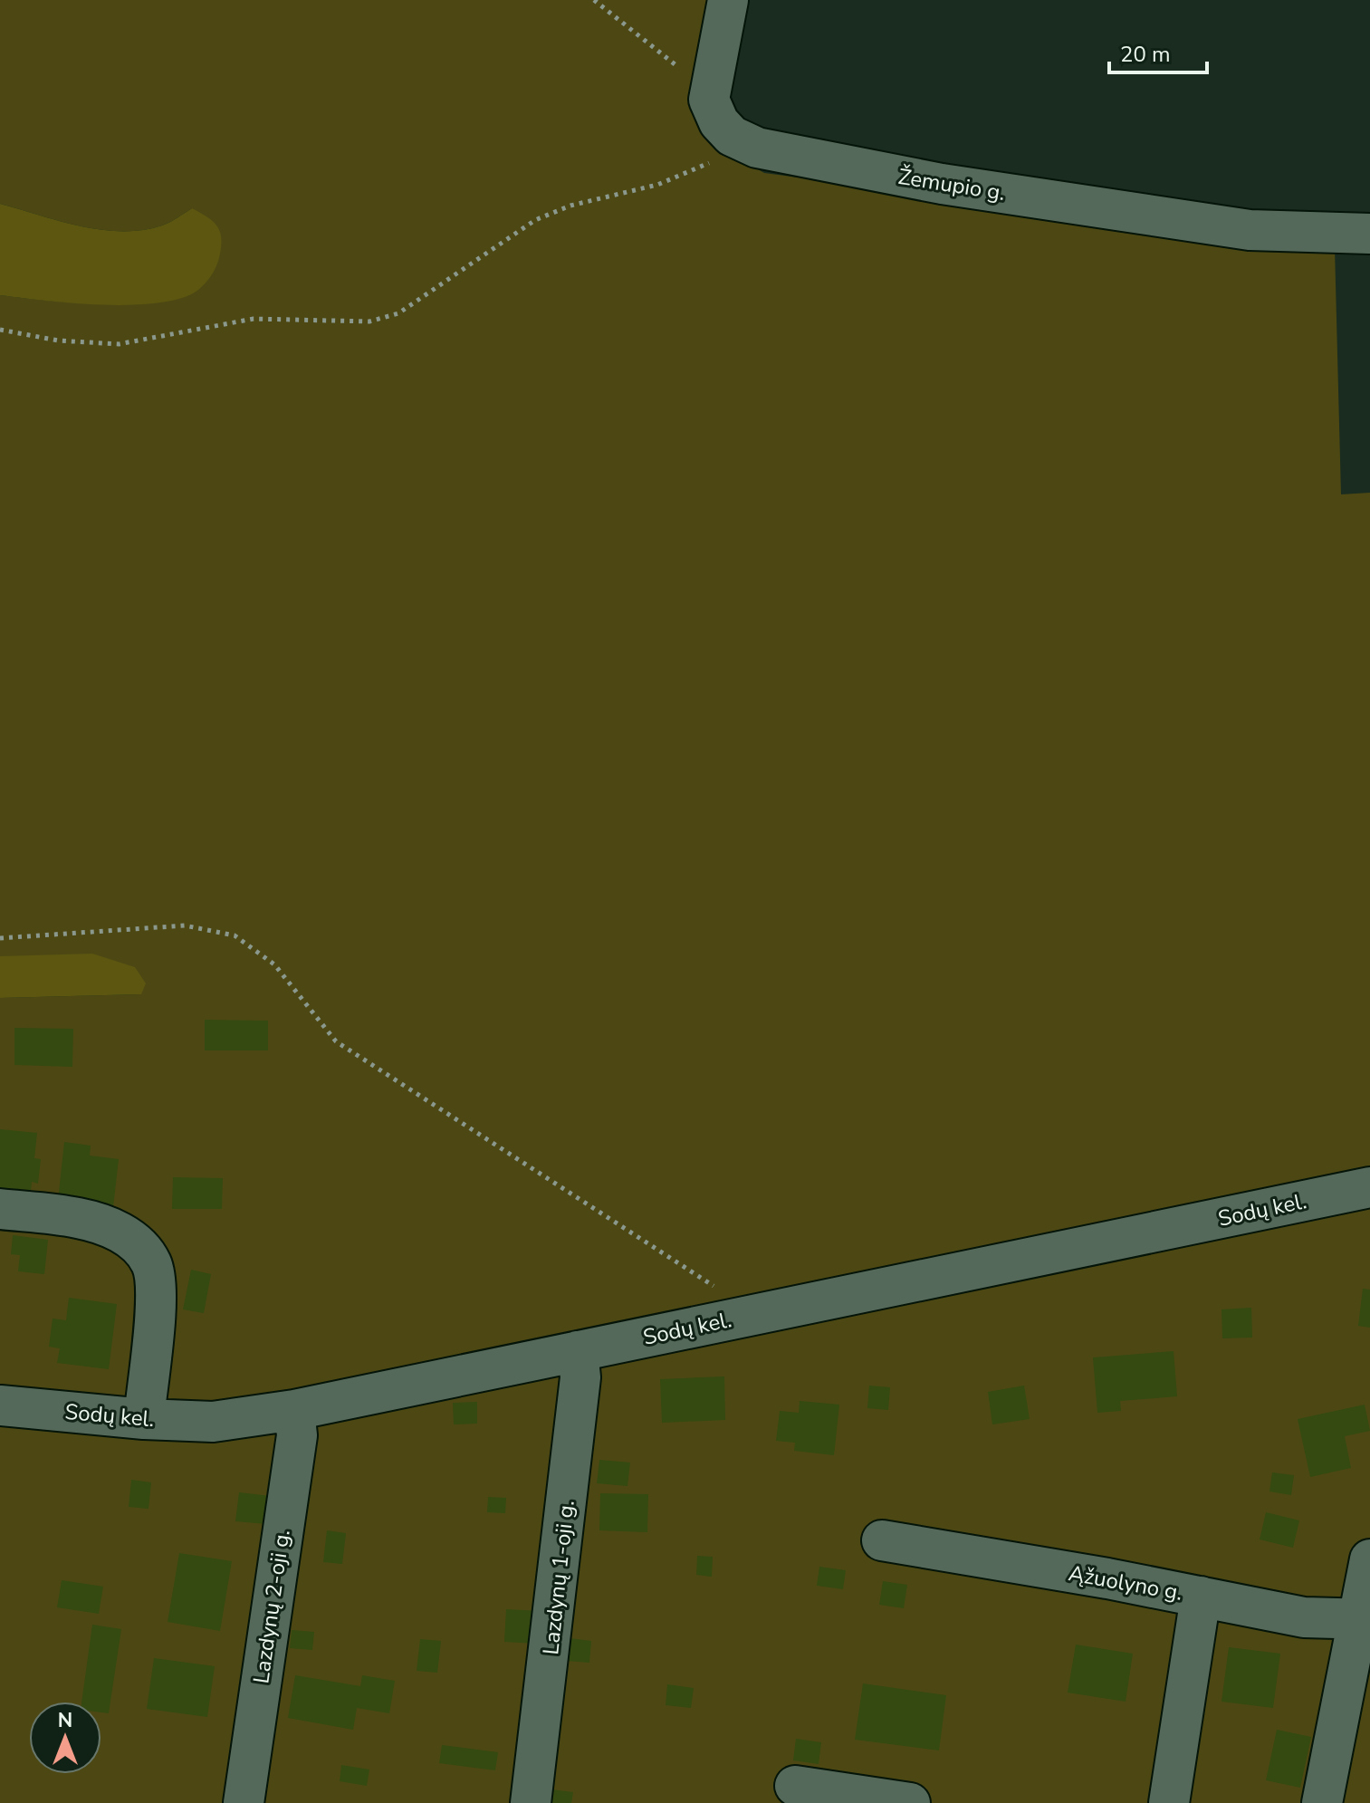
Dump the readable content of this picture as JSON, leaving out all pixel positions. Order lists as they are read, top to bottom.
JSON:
{
  "streets": {
    "street": [
      "Žemupio g.",
      "Sodų kel.",
      "Lazdynų 1-oji g.",
      "Ąžuolyno g.",
      "Lazdynų 2-oji g."
    ]
  },
  "crossings": [
    ["Sodų kel.", "Lazdynų 1-oji g."],
    ["Sodų kel.", "Lazdynų 2-oji g."]
  ],
  "scale_bar": "20 m",
  "north": "top"
}
